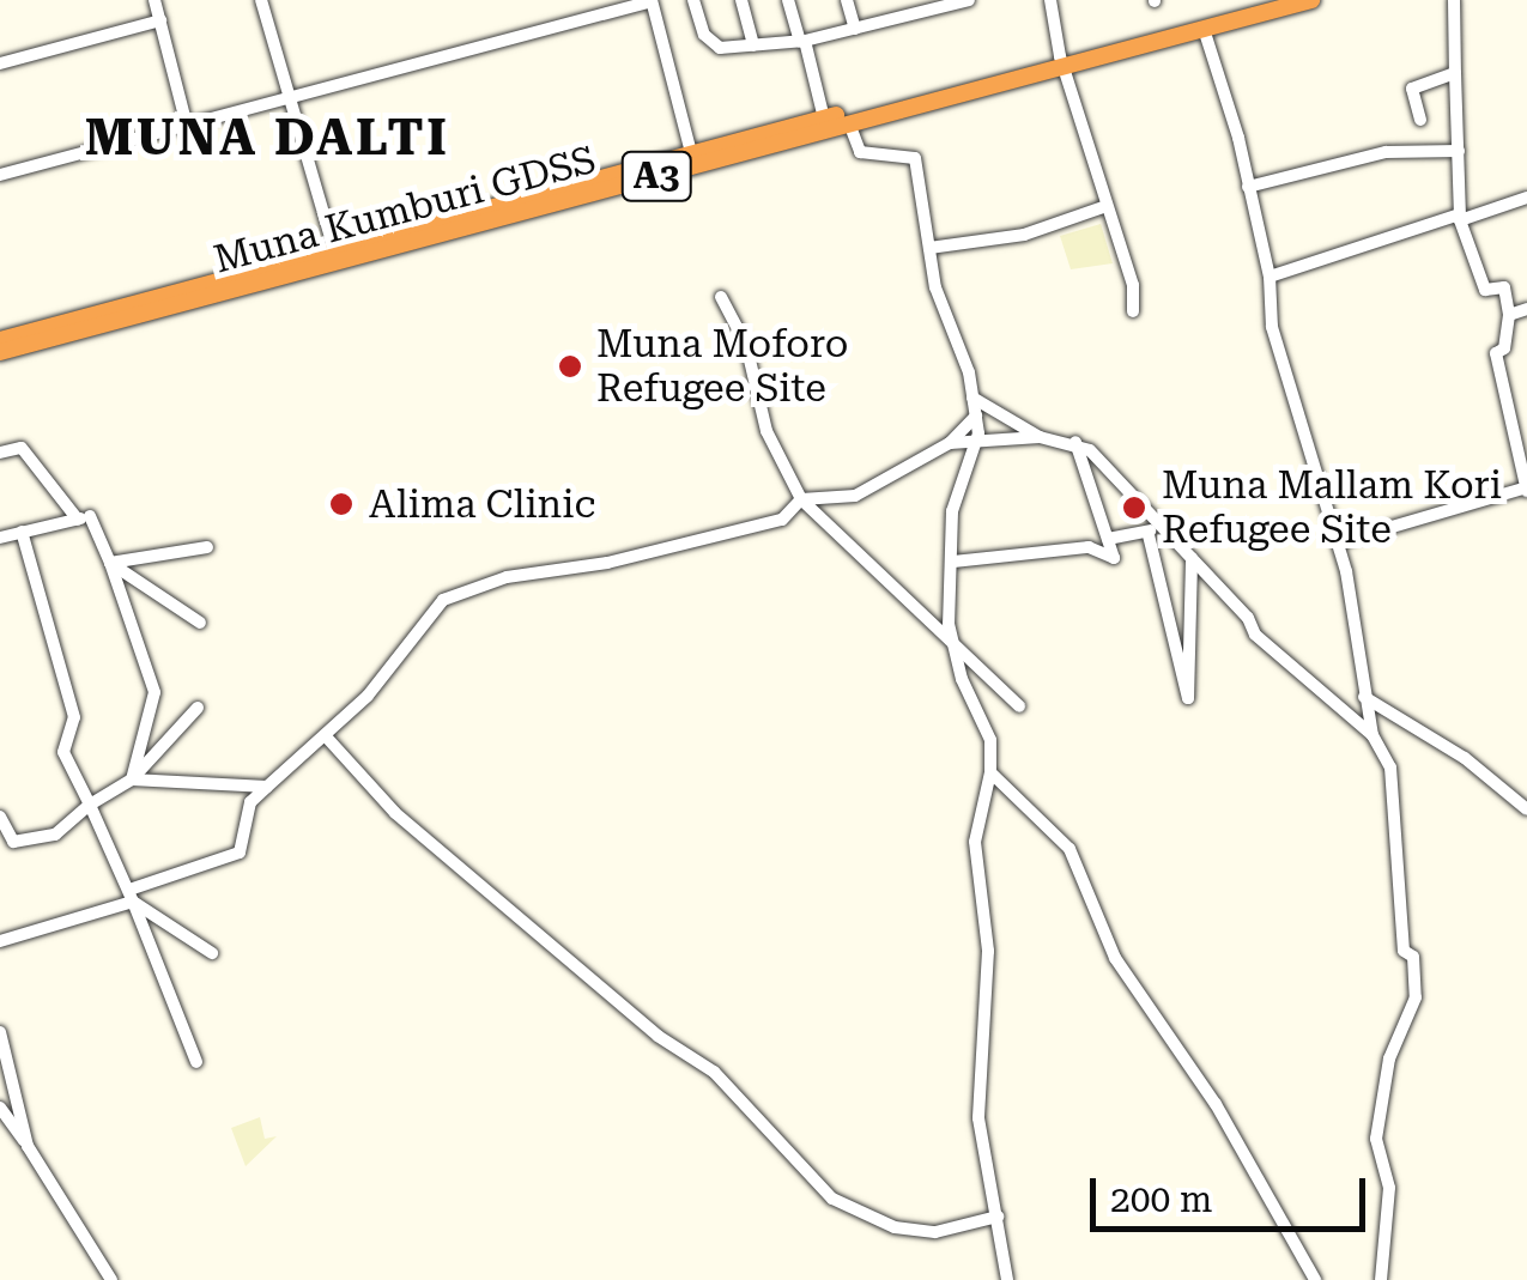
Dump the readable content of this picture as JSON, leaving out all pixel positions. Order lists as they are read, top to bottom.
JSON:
{
  "streets": {
    "highway": ["A3", "Muna Kumburi GDSS"]
  },
  "districts": ["MUNA DALTI"],
  "places": ["Muna Moforo Refugee Site", "Alima Clinic", "Muna Mallam Kori Refugee Site"],
  "scale_bar": "200 m"
}
